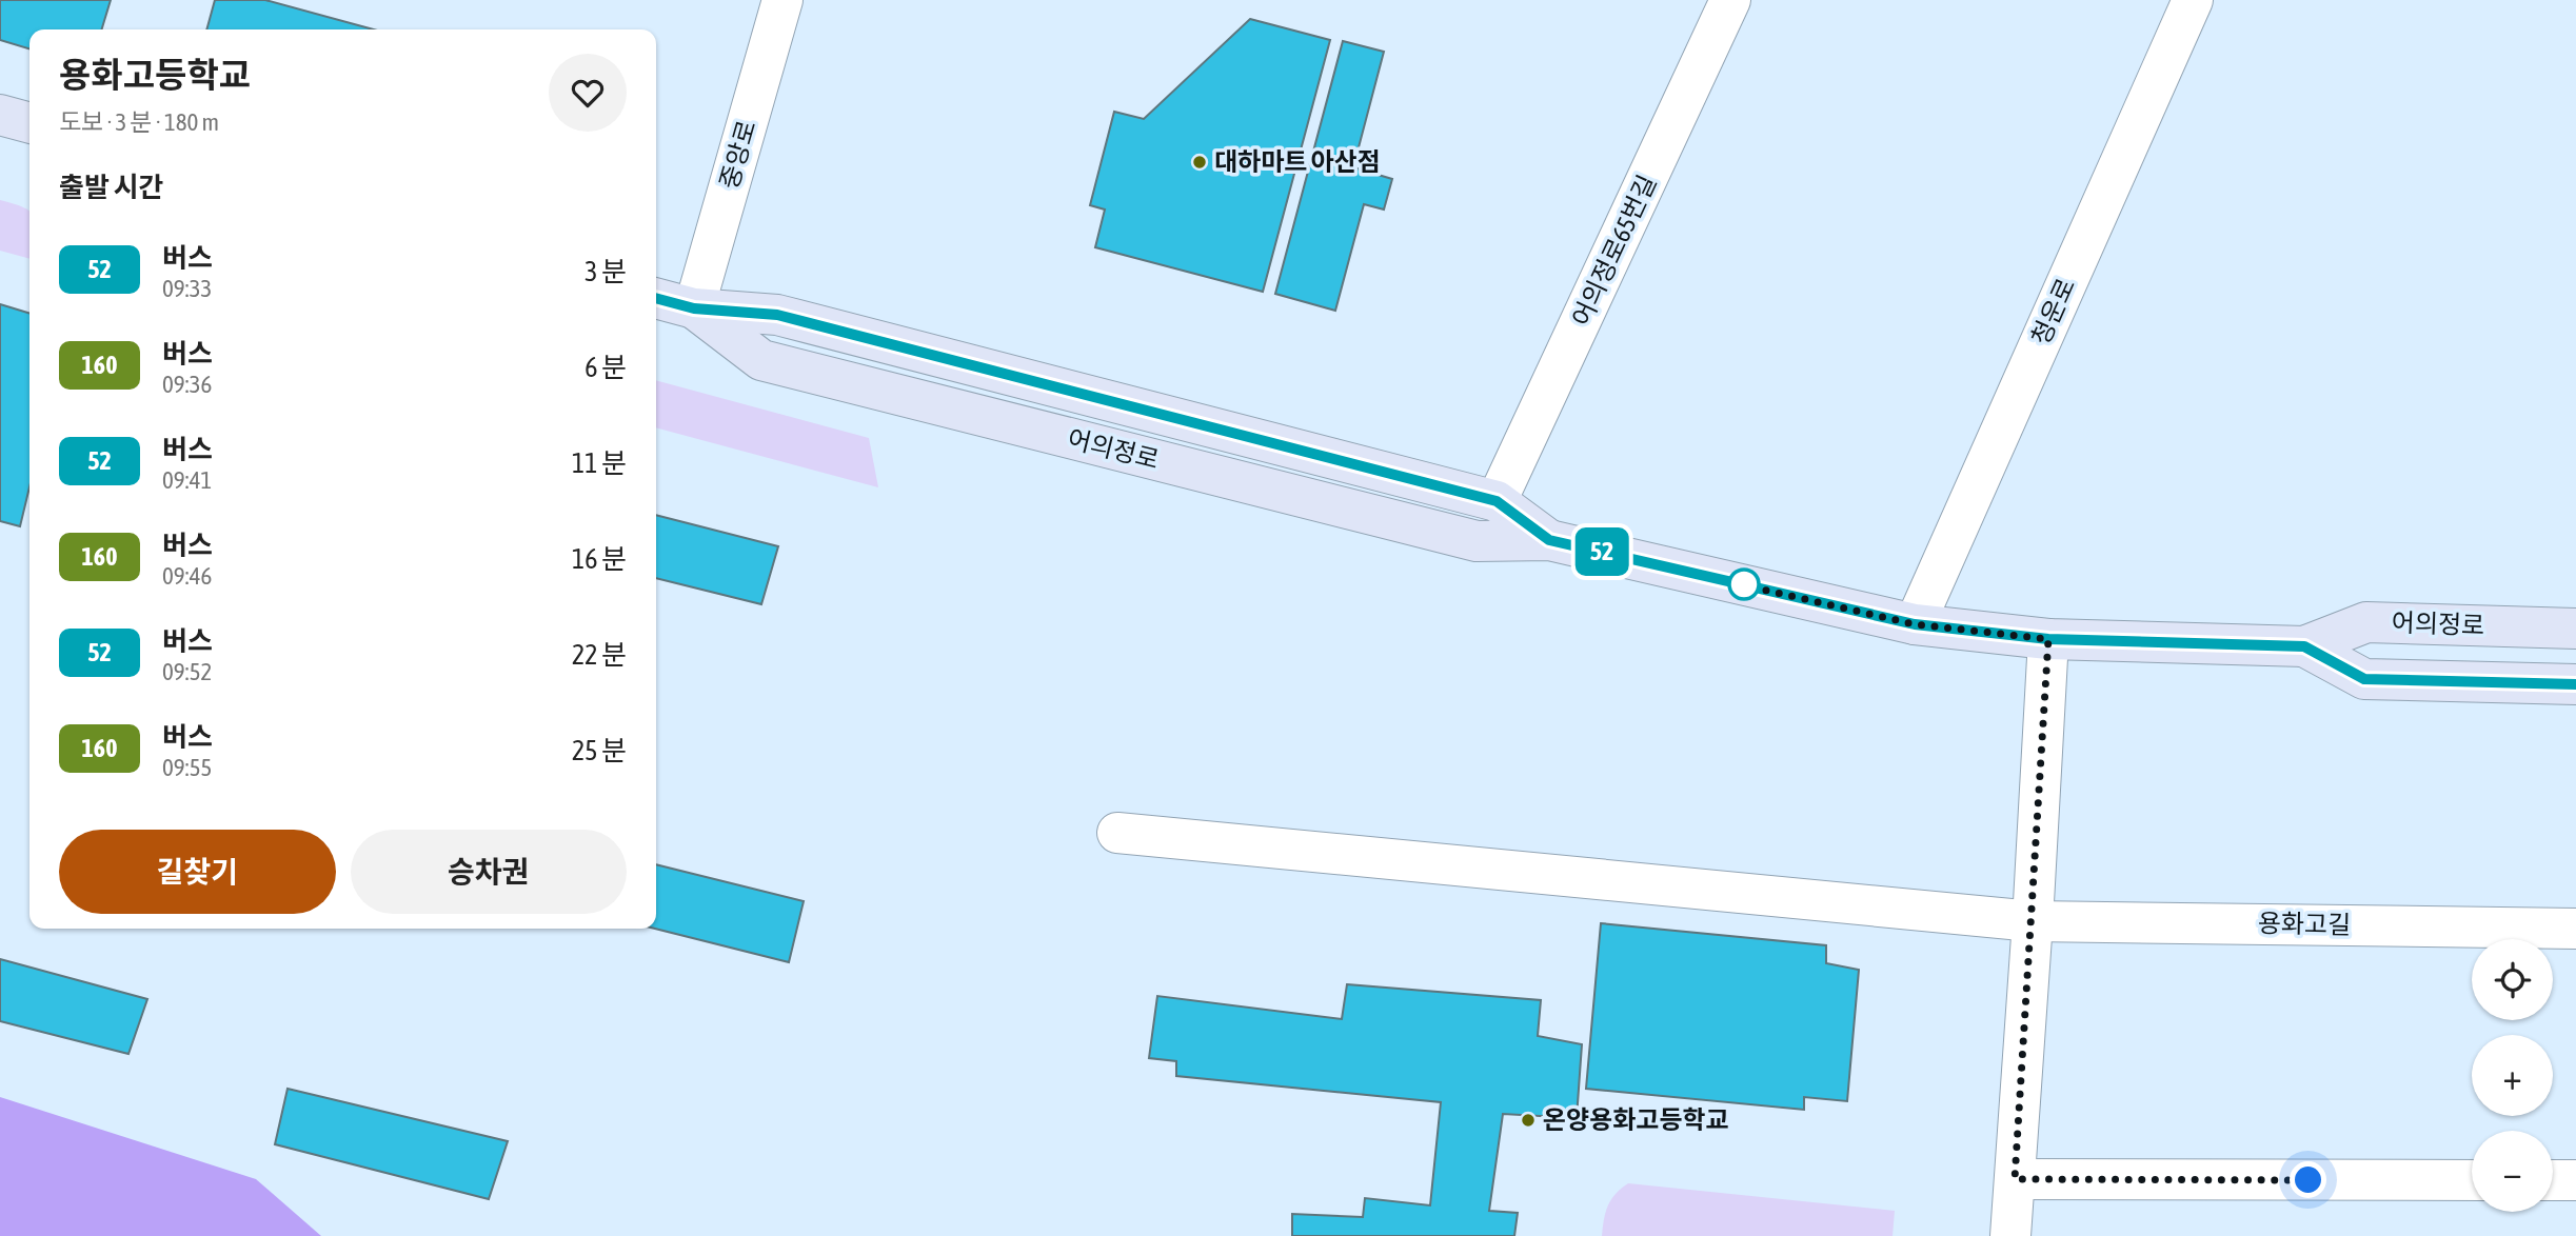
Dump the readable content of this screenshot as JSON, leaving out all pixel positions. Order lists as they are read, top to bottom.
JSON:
{
  "streets": {
    "main road": ["어의정로"],
    "street": [
      "중앙로",
      "어의정로65번길",
      "청운로",
      "용화고길"
    ]
  },
  "crossings": [
    ["중앙로", "어의정로"],
    ["어의정로65번길", "어의정로"],
    ["청운로", "어의정로"]
  ],
  "places": ["대하마트 아산점", "온양용화고등학교"],
  "lines": ["bus line 52"],
  "page": {
    "on_map": "52",
    "heading": [
      ["용화고등학교", "도보 · 3 분 · 180 m"],
      "출발 시간"
    ],
    "list": [
      {
        "mark": "52",
        "name": "버스",
        "note": "09:33",
        "value": "3 분"
      },
      {
        "mark": "160",
        "name": "버스",
        "note": "09:36",
        "value": "6 분"
      },
      {
        "mark": "52",
        "name": "버스",
        "note": "09:41",
        "value": "11 분"
      },
      {
        "mark": "160",
        "name": "버스",
        "note": "09:46",
        "value": "16 분"
      },
      {
        "mark": "52",
        "name": "버스",
        "note": "09:52",
        "value": "22 분"
      },
      {
        "mark": "160",
        "name": "버스",
        "note": "09:55",
        "value": "25 분"
      }
    ],
    "buttons": ["길찾기", "승차권"],
    "map_buttons": ["+", "−"]
  }
}
